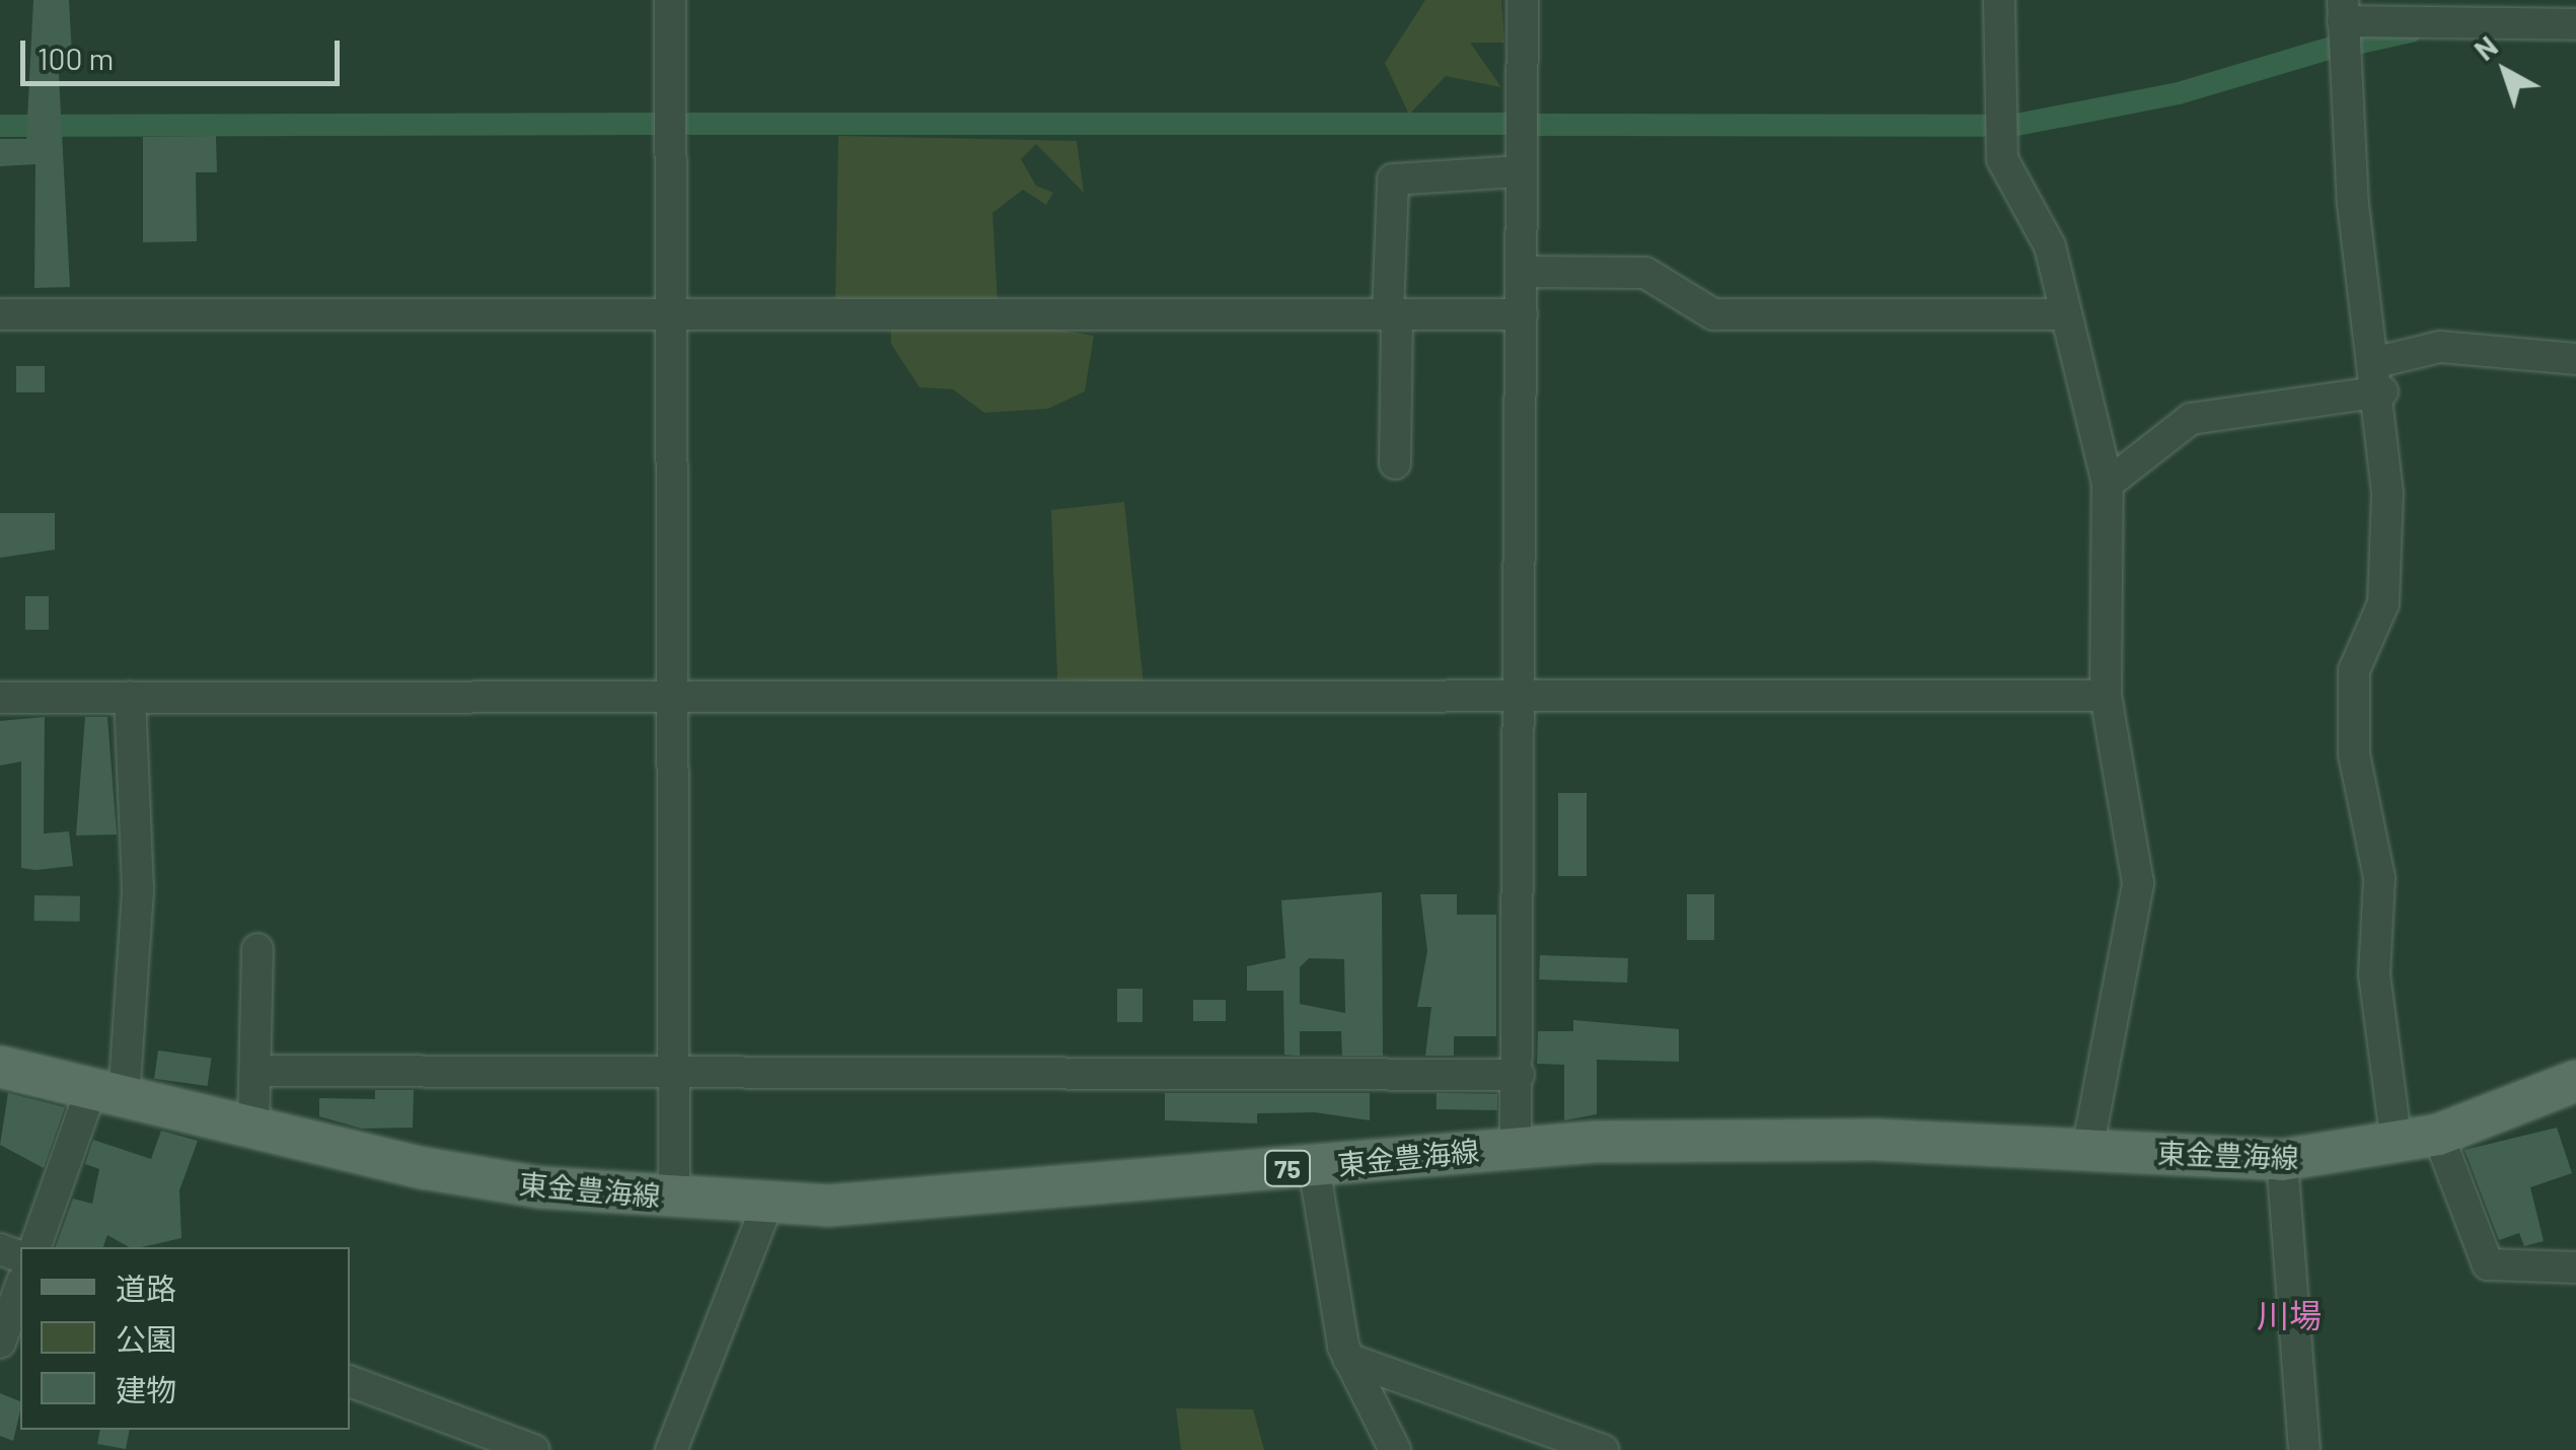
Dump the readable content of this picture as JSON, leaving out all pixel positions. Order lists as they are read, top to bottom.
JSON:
{
  "streets": {
    "main road": ["東金豊海線", "75"]
  },
  "districts": ["川場"],
  "legend": ["道路", "公園", "建物"],
  "scale_bar": "100 m",
  "north": "top left"
}
